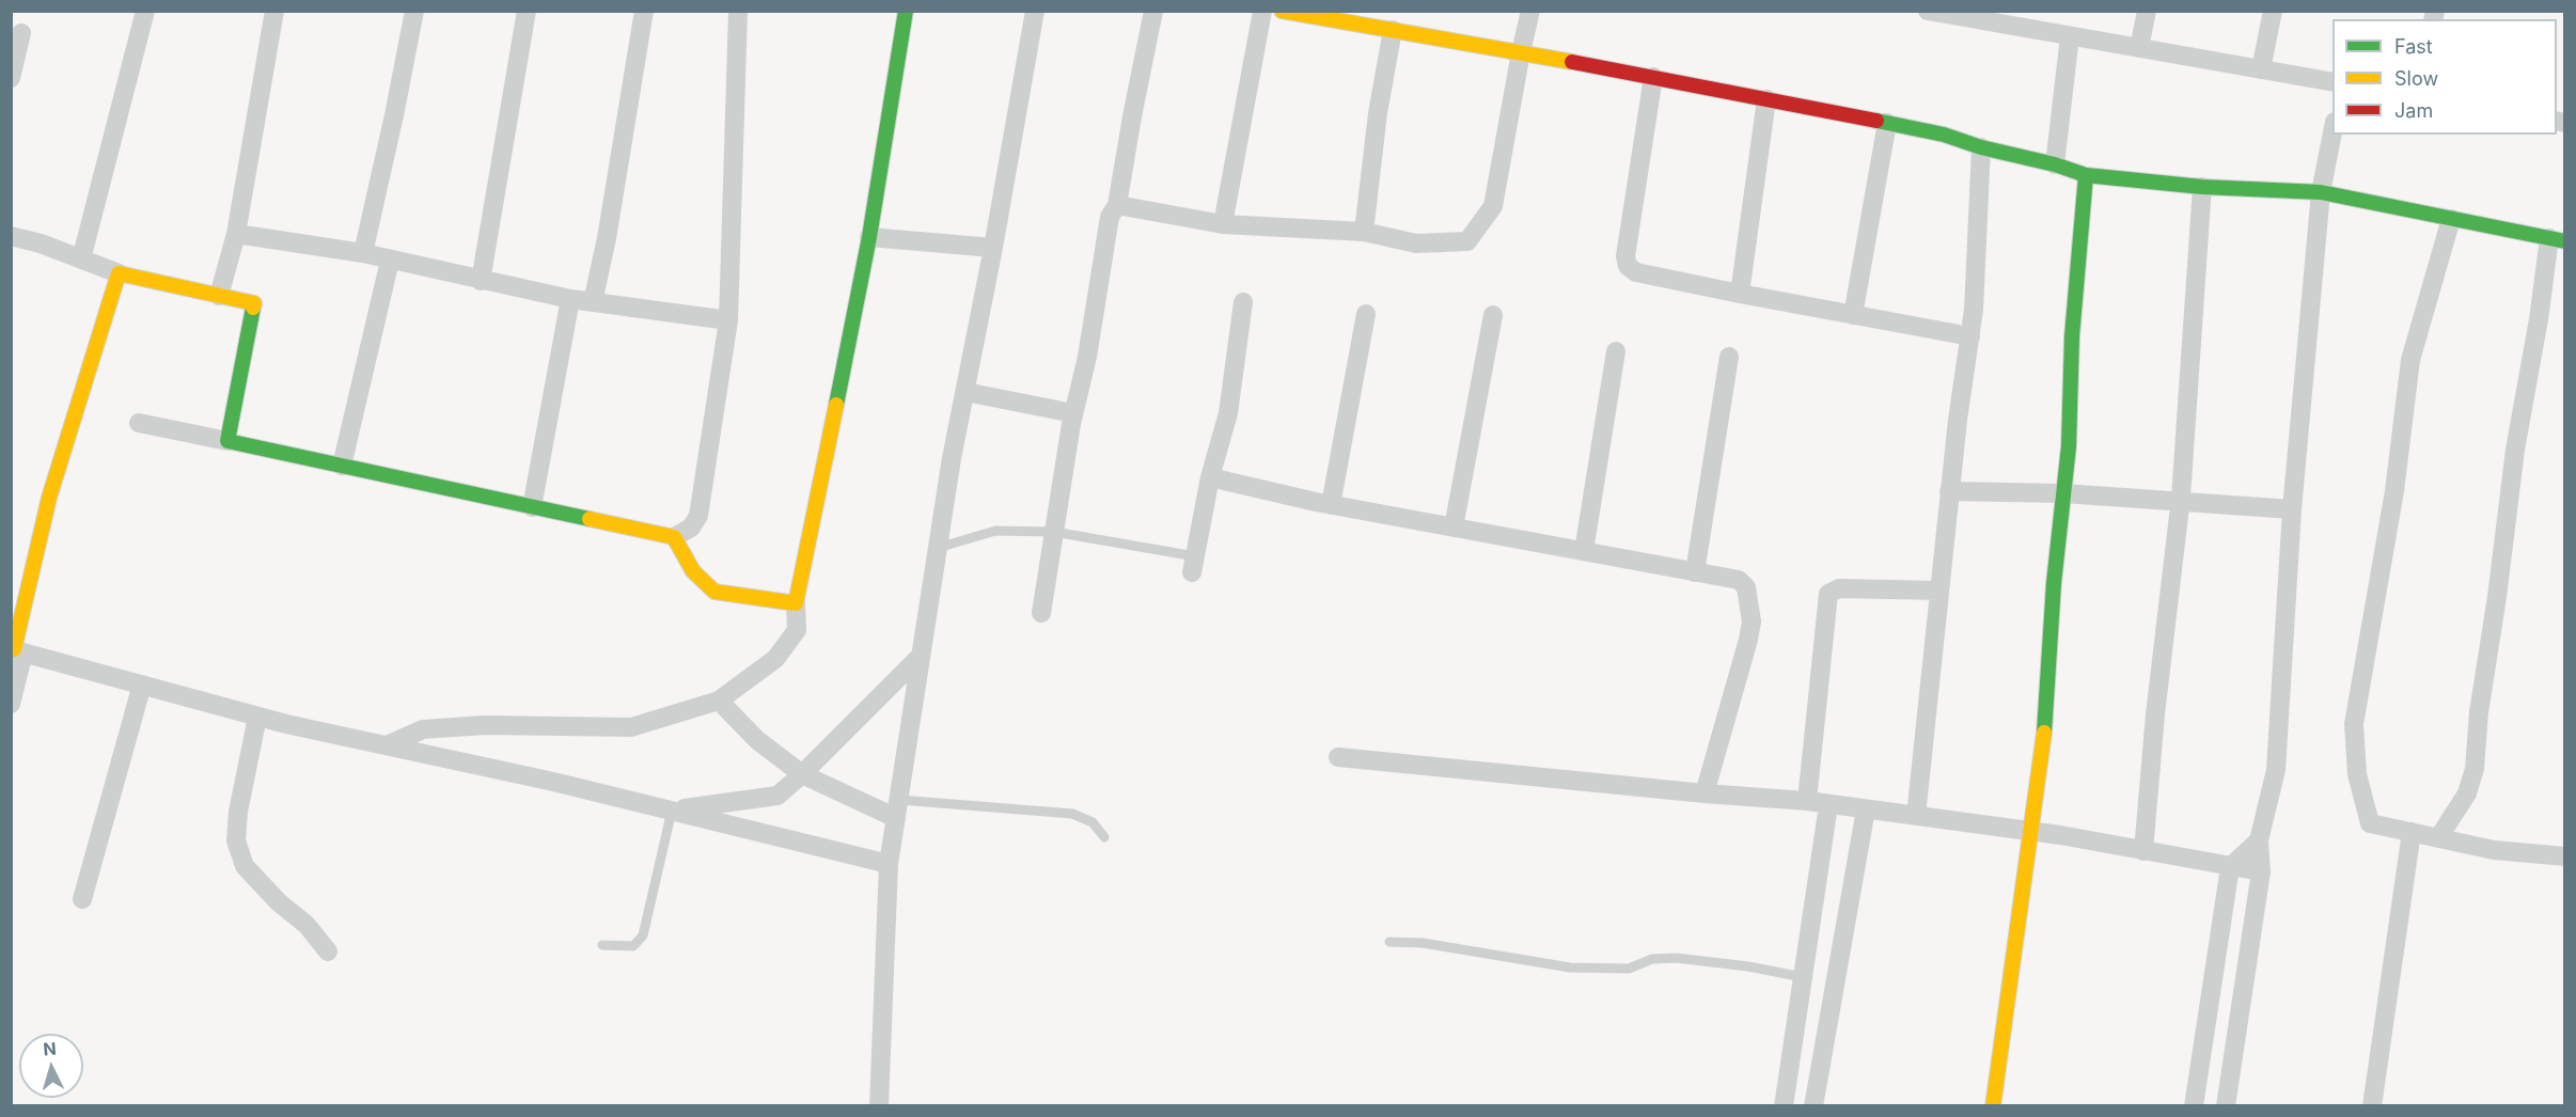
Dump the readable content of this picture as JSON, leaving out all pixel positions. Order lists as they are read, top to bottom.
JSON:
{
  "legend": ["Fast", "Slow", "Jam"],
  "north": "top"
}
